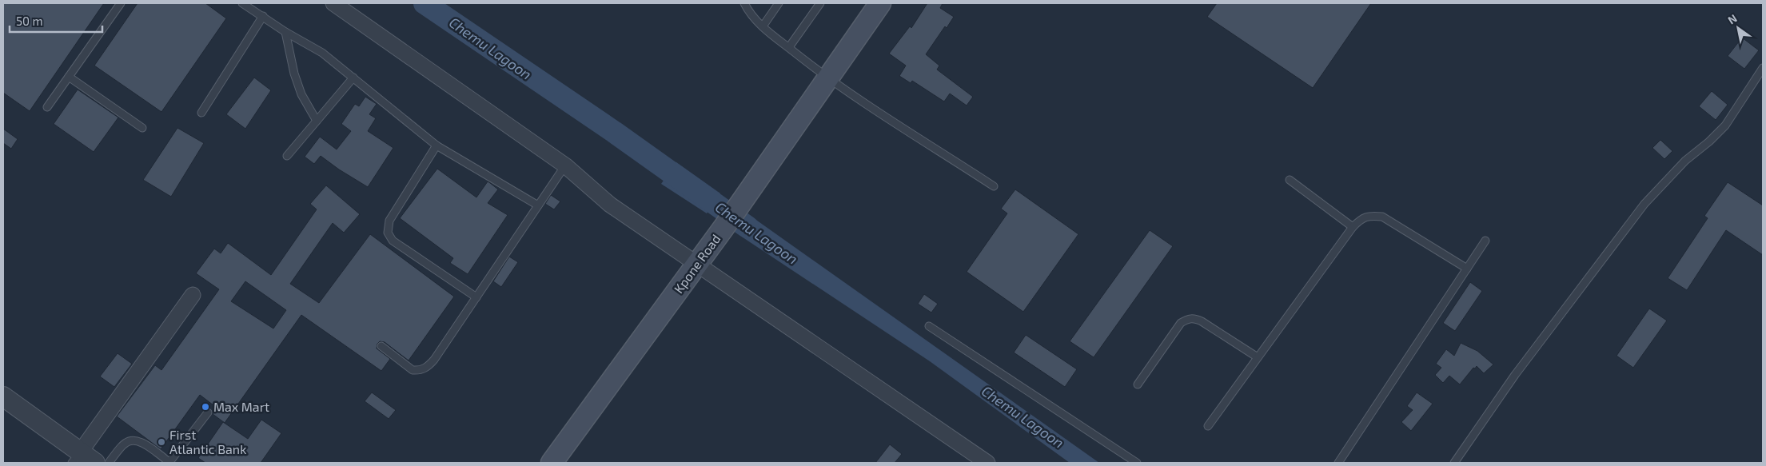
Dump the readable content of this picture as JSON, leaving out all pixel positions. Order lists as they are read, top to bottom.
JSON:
{
  "streets": {
    "main road": ["Kpone Road"]
  },
  "water": ["Chemu Lagoon"],
  "places": ["Max Mart", "First Atlantic Bank"],
  "scale_bar": "50 m",
  "north": "top left"
}
